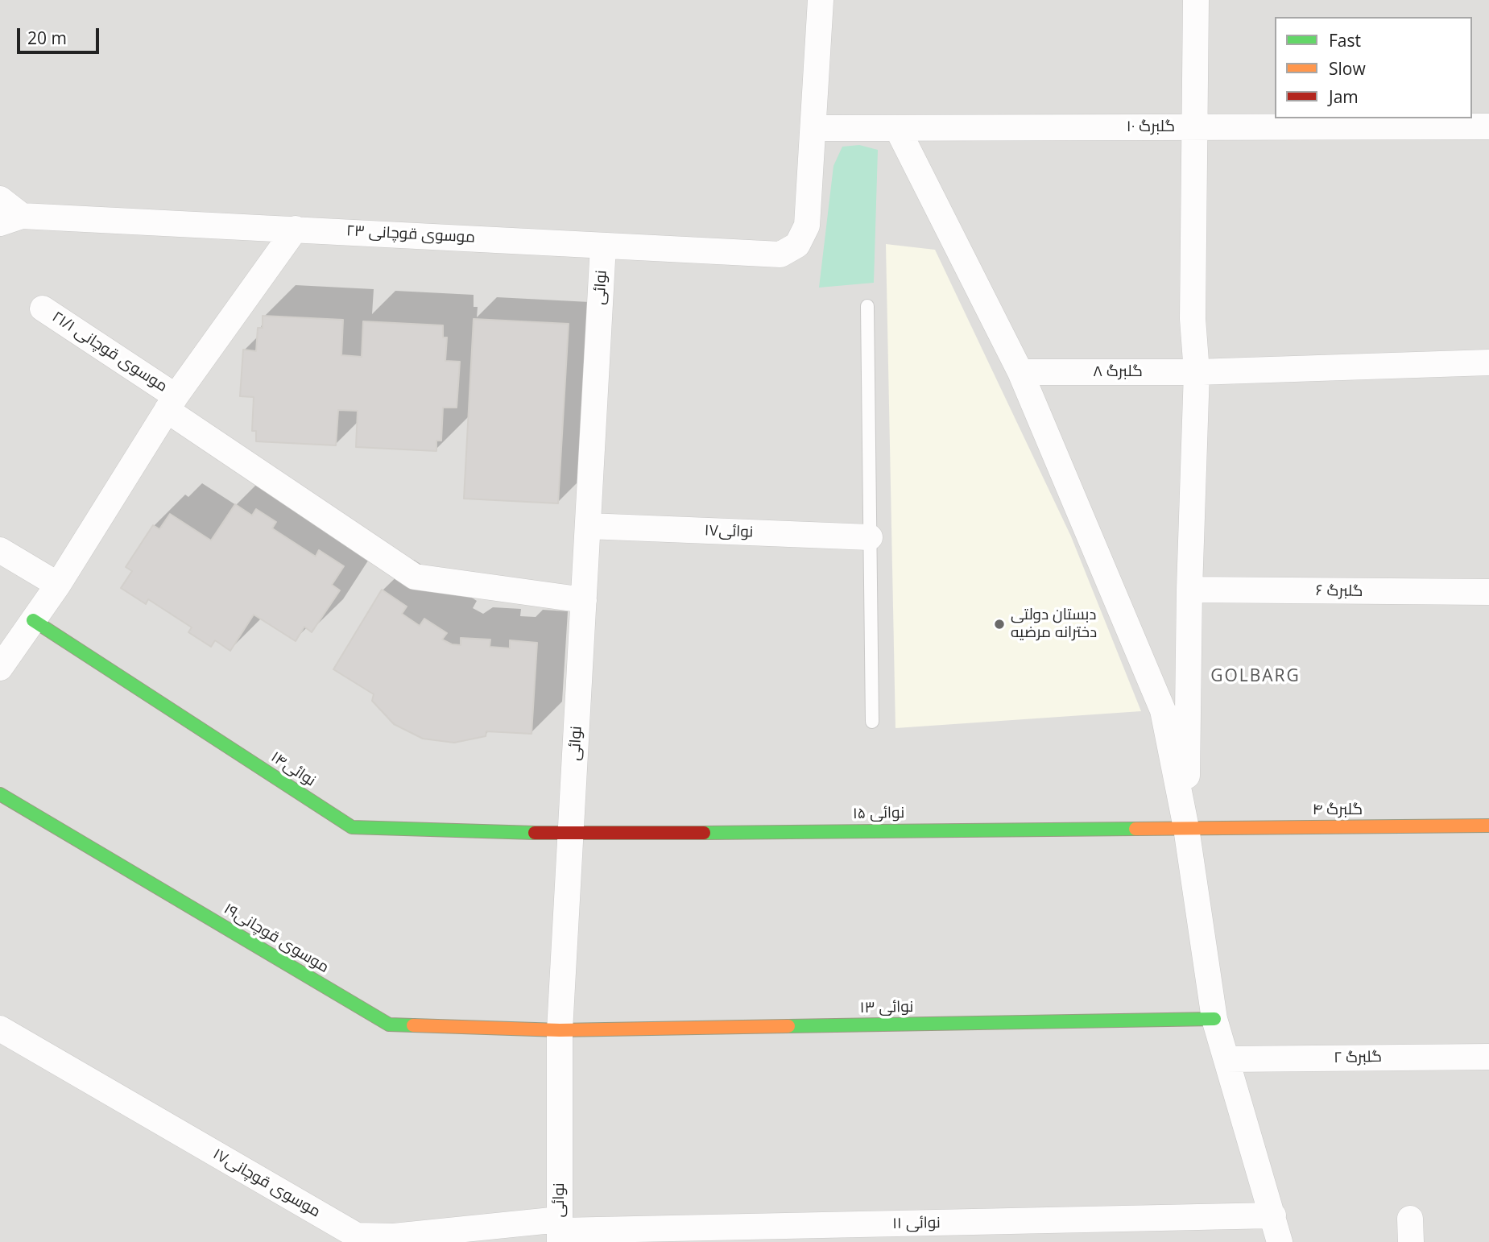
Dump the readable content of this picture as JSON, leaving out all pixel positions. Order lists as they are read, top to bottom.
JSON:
{
  "streets": {
    "street": [
      "گلبرگ ۱۰",
      "موسوی قوچانی ۲۳",
      "نوائی",
      "موسوی قوچانی ۲۱/۱",
      "گلبرگ ۸",
      "نوائی۱۷",
      "گلبرگ ۶",
      "نوائی۱۴",
      "گلبرگ ۴",
      "نوائی ۱۵",
      "موسوی قوچانی۱۹",
      "نوائی ۱۳",
      "گلبرگ ۲",
      "موسوی قوچانی۱۷",
      "نوائی ۱۱"
    ]
  },
  "crossings": [
    ["گلبرگ ۱۰", "موسوی قوچانی ۲۳"],
    ["موسوی قوچانی ۲۳", "نوائی"],
    ["نوائی", "موسوی قوچانی ۲۱/۱"],
    ["نوائی", "نوائی۱۷"],
    ["نوائی", "نوائی۱۴"],
    ["نوائی", "نوائی ۱۵"],
    ["نوائی", "موسوی قوچانی۱۹"],
    ["نوائی", "نوائی ۱۳"],
    ["نوائی", "موسوی قوچانی۱۷"],
    ["نوائی", "نوائی ۱۱"],
    ["نوائی۱۴", "نوائی ۱۵"],
    ["گلبرگ ۴", "نوائی ۱۵"],
    ["موسوی قوچانی۱۹", "نوائی ۱۳"],
    ["موسوی قوچانی۱۷", "نوائی ۱۱"]
  ],
  "districts": ["GOLBARG"],
  "places": ["دبستان دولتی دخترانه مرضیه"],
  "legend": ["Fast", "Slow", "Jam"],
  "scale_bar": "20 m"
}
